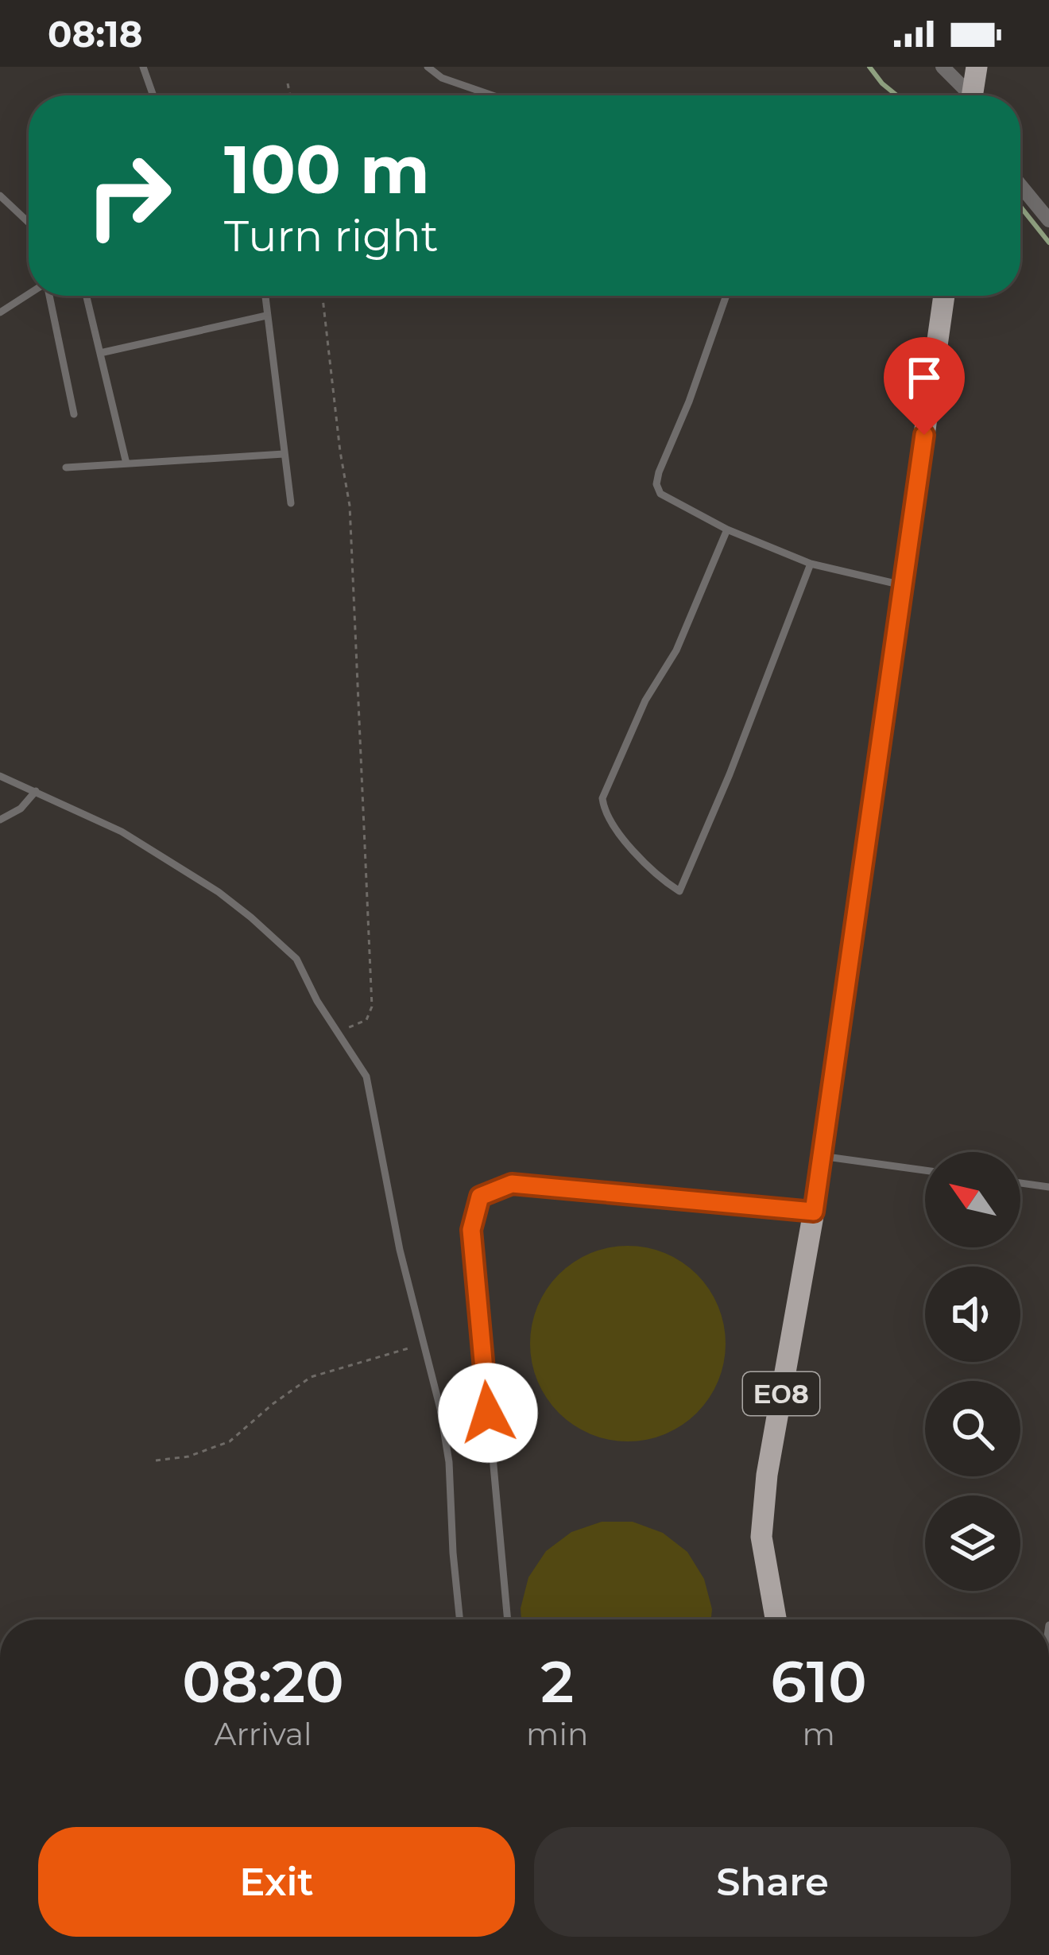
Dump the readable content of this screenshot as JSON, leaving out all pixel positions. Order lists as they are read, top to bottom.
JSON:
{
  "streets": {
    "main road": ["ΕΟ8"]
  },
  "north": "top left",
  "page": {
    "status": "08:18",
    "turn": ["100 m", "Turn right"],
    "eta": [
      "08:20",
      "Arrival",
      "2",
      "min",
      "610",
      "m"
    ],
    "buttons": ["Exit", "Share"]
  }
}
